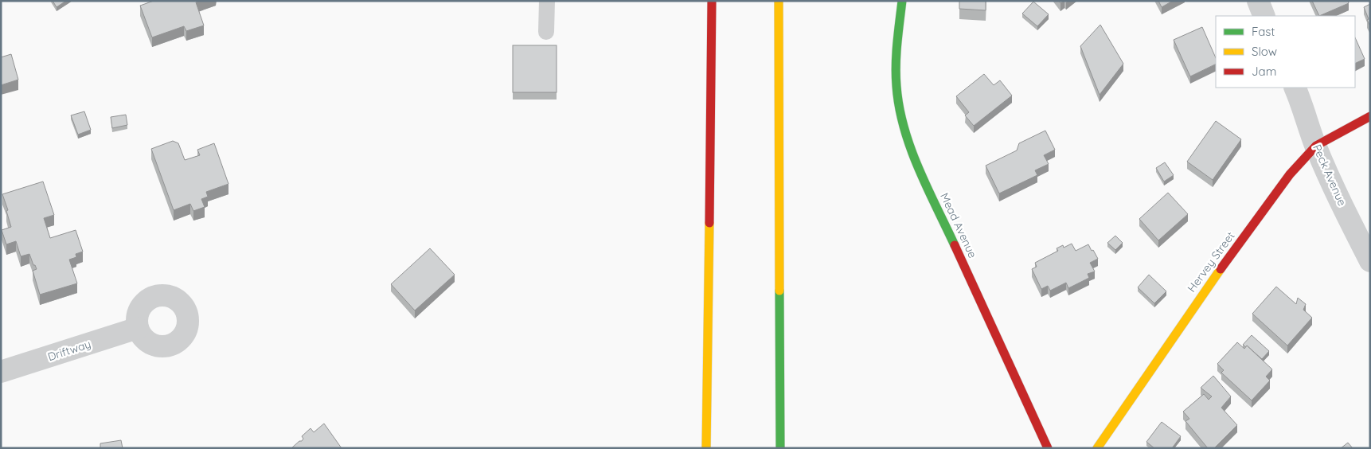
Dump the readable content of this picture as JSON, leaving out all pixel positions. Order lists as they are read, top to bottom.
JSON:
{
  "streets": {
    "main road": ["Mead Avenue", "Hervey Street"],
    "street": ["Peck Avenue", "Driftway"]
  },
  "crossings": [
    ["Peck Avenue", "Hervey Street"]
  ],
  "legend": ["Fast", "Slow", "Jam"]
}
